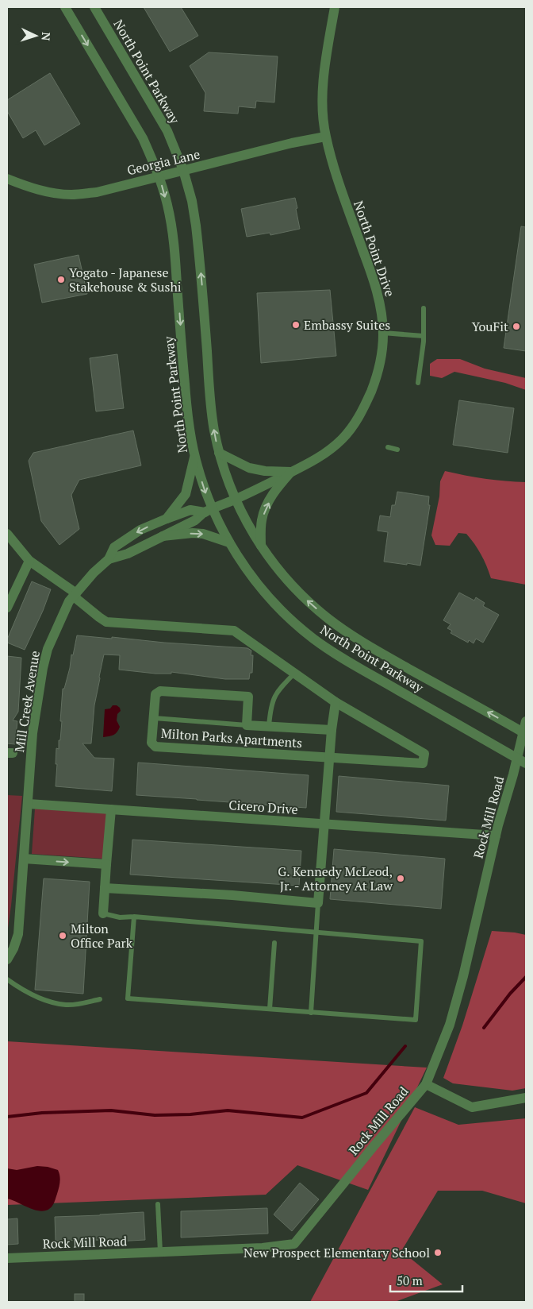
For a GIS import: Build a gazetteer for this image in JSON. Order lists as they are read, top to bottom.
{
  "streets": {
    "street": [
      "North Point Parkway",
      "Georgia Lane",
      "North Point Drive",
      "Mill Creek Avenue",
      "Milton Parks Apartments",
      "Cicero Drive",
      "Rock Mill Road"
    ]
  },
  "crossings": [
    ["North Point Parkway", "Georgia Lane"],
    ["North Point Parkway", "North Point Drive"],
    ["North Point Parkway", "Mill Creek Avenue"],
    ["North Point Parkway", "Rock Mill Road"],
    ["Georgia Lane", "North Point Drive"],
    ["North Point Drive", "Mill Creek Avenue"],
    ["Mill Creek Avenue", "Milton Parks Apartments"],
    ["Mill Creek Avenue", "Cicero Drive"],
    ["Cicero Drive", "Rock Mill Road"]
  ],
  "places": [
    "Yogato - Japanese Stakehouse & Sushi",
    "Embassy Suites",
    "YouFit",
    "G. Kennedy McLeod, Jr. - Attorney At Law",
    "Milton Office Park",
    "New Prospect Elementary School"
  ],
  "scale_bar": "50 m",
  "north": "right"
}
